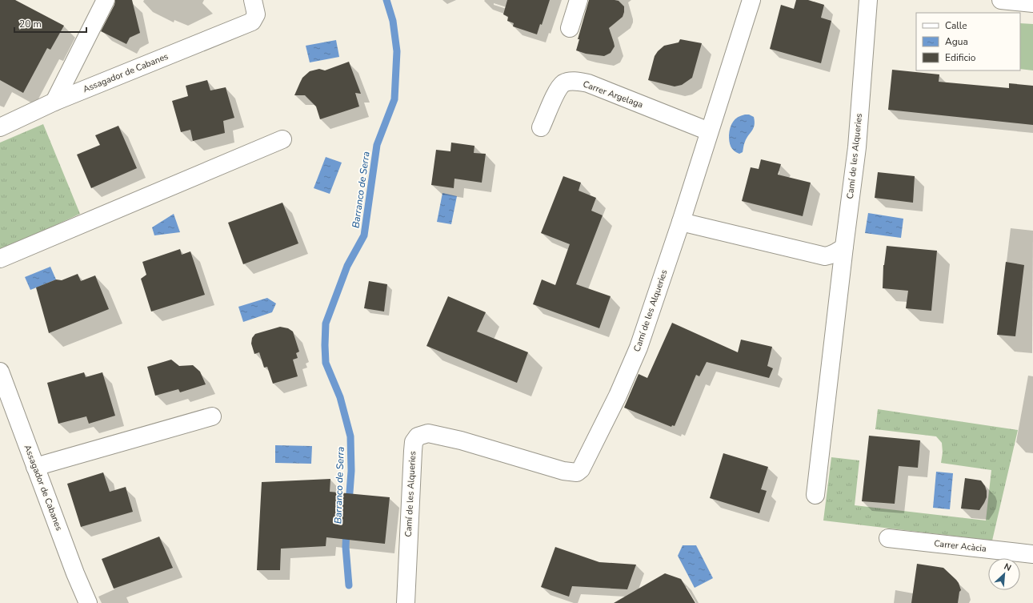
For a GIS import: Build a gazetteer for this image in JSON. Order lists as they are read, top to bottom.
{
  "streets": {
    "street": [
      "Assagador de Cabanes",
      "Carrer Argelaga",
      "Camí de les Alqueries",
      "Carrer Acàcia"
    ]
  },
  "water": ["Barranco de Serra"],
  "legend": ["Calle", "Agua", "Edificio"],
  "scale_bar": "20 m",
  "north": "top right"
}
